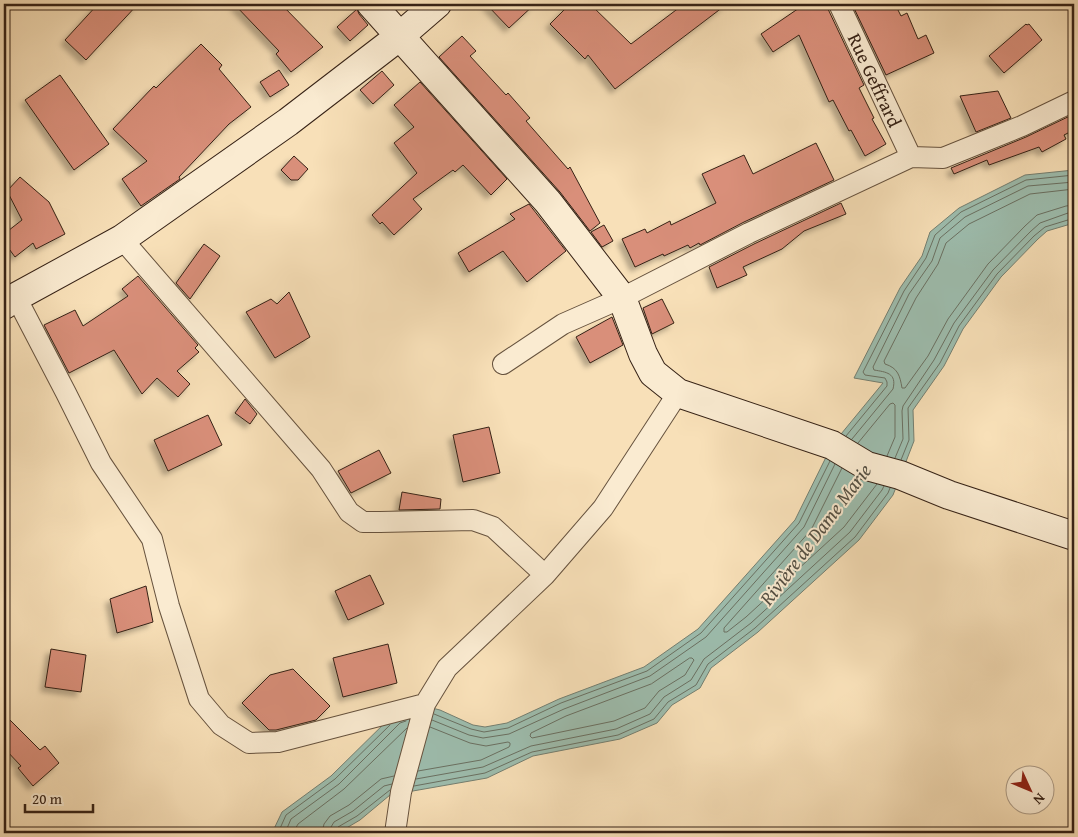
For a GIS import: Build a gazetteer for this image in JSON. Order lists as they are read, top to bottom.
{
  "streets": {
    "street": ["Rue Geffrard"]
  },
  "water": ["Rivière de Dame Marie"],
  "scale_bar": "20 m",
  "north": "bottom right"
}
